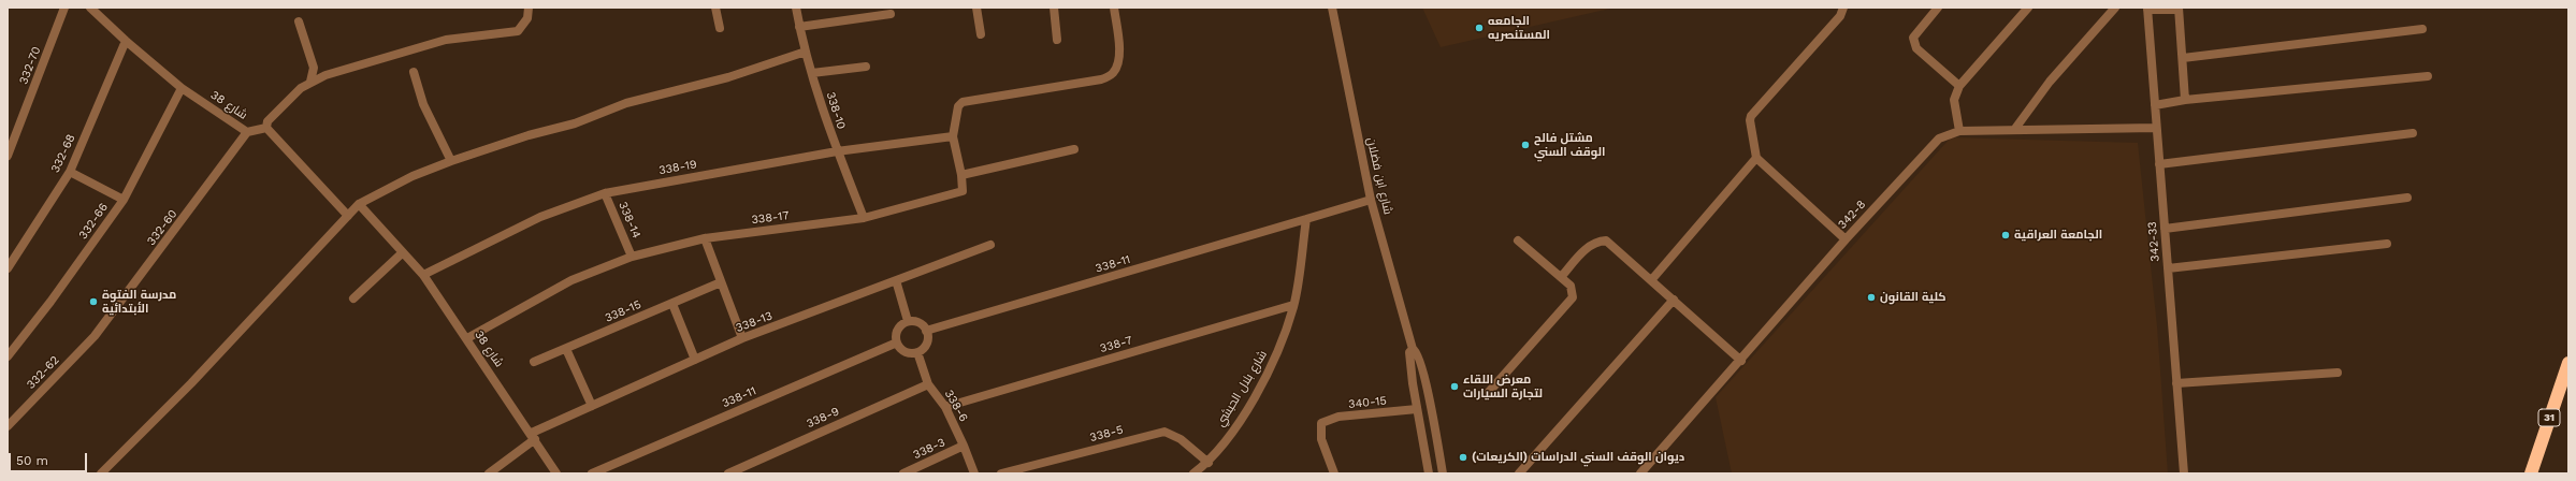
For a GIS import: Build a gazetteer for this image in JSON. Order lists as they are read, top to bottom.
{
  "streets": {
    "highway": ["31"],
    "street": [
      "332-70",
      "شارع 38",
      "338-10",
      "332-68",
      "338-19",
      "شارع ابن فضلان",
      "342-8",
      "338-17",
      "338-14",
      "332-66",
      "332-60",
      "342-33",
      "338-11",
      "338-15",
      "338-13",
      "338-7",
      "332-62",
      "شارع بلال الحبشي",
      "340-15",
      "338-6",
      "338-9",
      "338-5",
      "338-3"
    ]
  },
  "crossings": [
    ["شارع 38", "332-68"],
    ["شارع 38", "338-19"],
    ["شارع 38", "338-17"],
    ["شارع 38", "332-66"],
    ["شارع 38", "332-60"],
    ["شارع 38", "338-13"],
    ["338-10", "338-19"],
    ["338-10", "338-17"],
    ["338-19", "338-14"],
    ["شارع ابن فضلان", "340-15"],
    ["342-8", "342-33"],
    ["338-17", "338-14"],
    ["332-60", "332-62"],
    ["338-11", "شارع بلال الحبشي"],
    ["338-11", "338-6"],
    ["338-7", "شارع بلال الحبشي"],
    ["338-7", "338-6"],
    ["شارع بلال الحبشي", "338-5"],
    ["338-6", "338-9"],
    ["338-6", "338-3"]
  ],
  "places": [
    "الجامعه المستنصريه",
    "مشتل فالح الوقف السني",
    "الجامعة العراقية",
    "كلية القانون",
    "مدرسة الفتوة الأبتدائية",
    "معرض اللقاء لتجارة السيارات",
    "ديوان الوقف السني الدراسات (الكريعات)"
  ],
  "scale_bar": "50 m"
}
